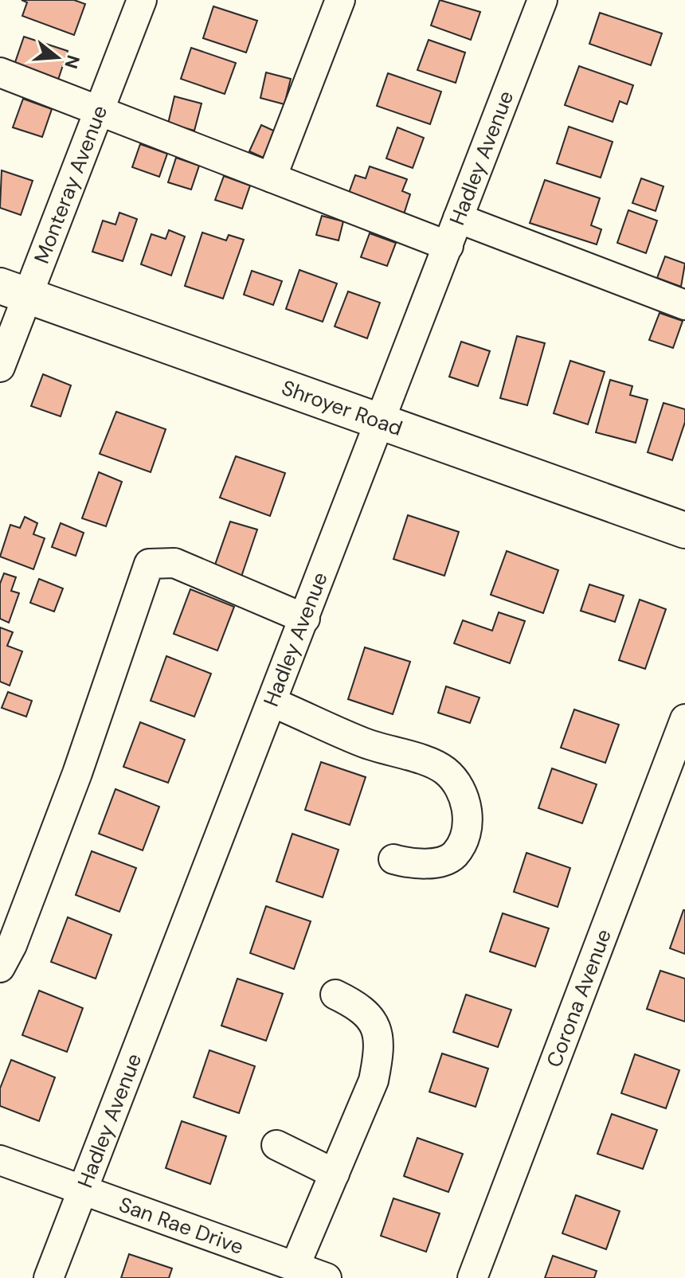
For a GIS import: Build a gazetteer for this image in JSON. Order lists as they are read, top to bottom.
{
  "streets": {
    "main road": ["Shroyer Road"],
    "street": [
      "Hadley Avenue",
      "Monteray Avenue",
      "Corona Avenue",
      "San Rae Drive"
    ]
  },
  "crossings": [
    ["Hadley Avenue", "Shroyer Road"],
    ["Hadley Avenue", "San Rae Drive"],
    ["Monteray Avenue", "Shroyer Road"]
  ],
  "north": "right"
}
